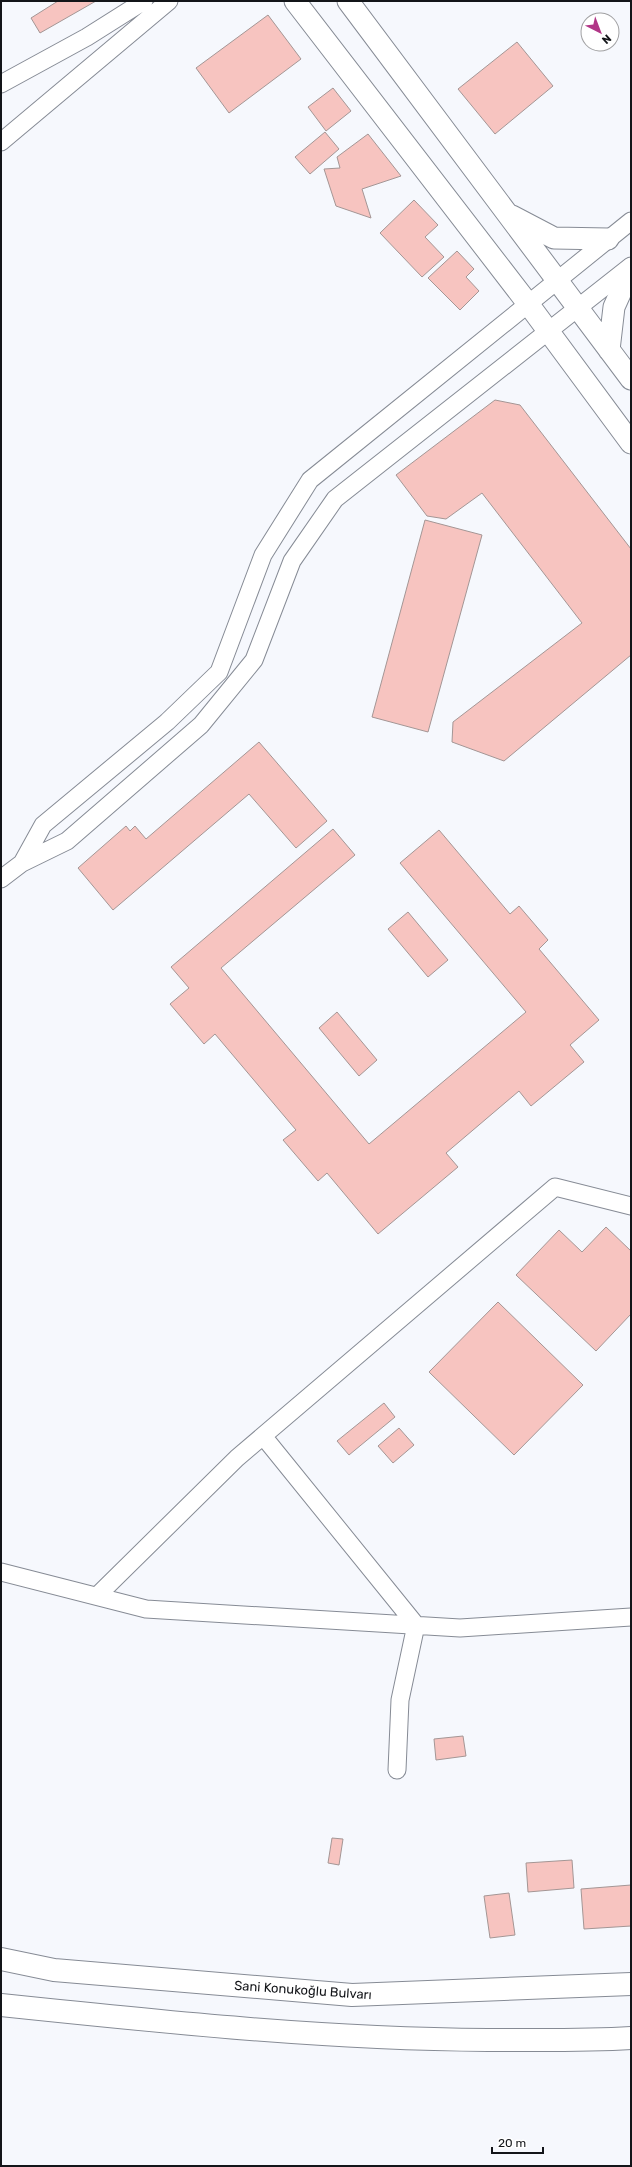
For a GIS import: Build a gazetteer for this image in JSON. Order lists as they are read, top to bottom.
{
  "streets": {
    "highway": ["Sani Konukoğlu Bulvarı"]
  },
  "scale_bar": "20 m",
  "north": "bottom right"
}
